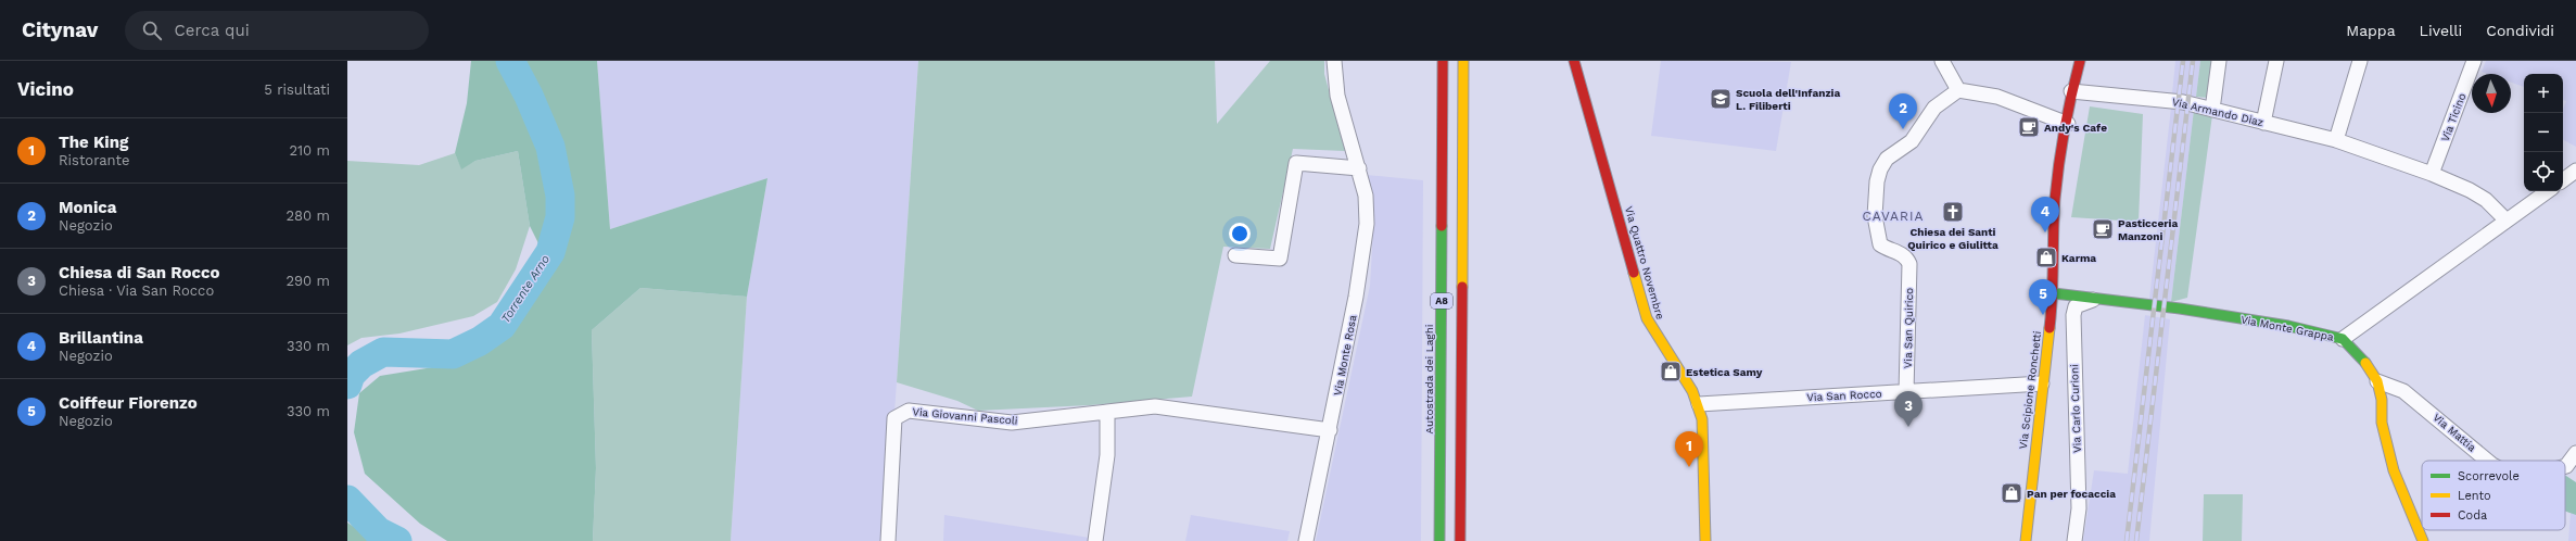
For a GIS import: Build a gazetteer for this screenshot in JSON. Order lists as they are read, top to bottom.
{
  "streets": {
    "main road": [
      "Via Quattro Novembre",
      "A8",
      "Via Monte Grappa",
      "Autostrada dei Laghi",
      "Via Scipione Ronchetti"
    ],
    "street": [
      "Via Armando Diaz",
      "Via Ticino",
      "Via San Quirico",
      "Via Monte Rosa",
      "Via San Rocco",
      "Via Carlo Curioni",
      "Via Giovanni Pascoli",
      "Via Mattia"
    ]
  },
  "crossings": [
    ["Via Armando Diaz", "Via Ticino"],
    ["Via Armando Diaz", "Via Monte Grappa"],
    ["Via Armando Diaz", "Via Scipione Ronchetti"],
    ["Via Quattro Novembre", "Via San Rocco"],
    ["Via San Quirico", "Via San Rocco"],
    ["Via Monte Grappa", "Via Scipione Ronchetti"],
    ["Via Monte Grappa", "Via Carlo Curioni"],
    ["Via Monte Rosa", "Via Giovanni Pascoli"],
    ["Via Scipione Ronchetti", "Via San Rocco"]
  ],
  "districts": ["CAVARIA"],
  "water": ["Torrente Arno"],
  "places": {
    "school or university": ["Scuola dell'Infanzia L. Filiberti"],
    "cafe": ["Andy's Cafe", "Pasticceria Manzoni"],
    "church": ["Chiesa dei Santi Quirico e Giulitta"],
    "shop": ["Karma", "Estetica Samy", "Pan per focaccia"]
  },
  "legend": ["Scorrevole", "Lento", "Coda"],
  "north": "bottom",
  "page": {
    "header": "Citynav",
    "search": "Cerca qui",
    "nav": ["Mappa", "Livelli", "Condividi"],
    "heading": ["Vicino", "5 risultati"],
    "map_buttons": ["+", "−"],
    "pins": [
      "2",
      "4",
      "5",
      "3",
      "1"
    ],
    "list": [
      {
        "mark": "1",
        "name": "The King",
        "note": "Ristorante",
        "value": "210 m"
      },
      {
        "mark": "2",
        "name": "Monica",
        "note": "Negozio",
        "value": "280 m"
      },
      {
        "mark": "3",
        "name": "Chiesa di San Rocco",
        "note": "Chiesa · Via San Rocco",
        "value": "290 m"
      },
      {
        "mark": "4",
        "name": "Brillantina",
        "note": "Negozio",
        "value": "330 m"
      },
      {
        "mark": "5",
        "name": "Coiffeur Fiorenzo",
        "note": "Negozio",
        "value": "330 m"
      }
    ]
  }
}
